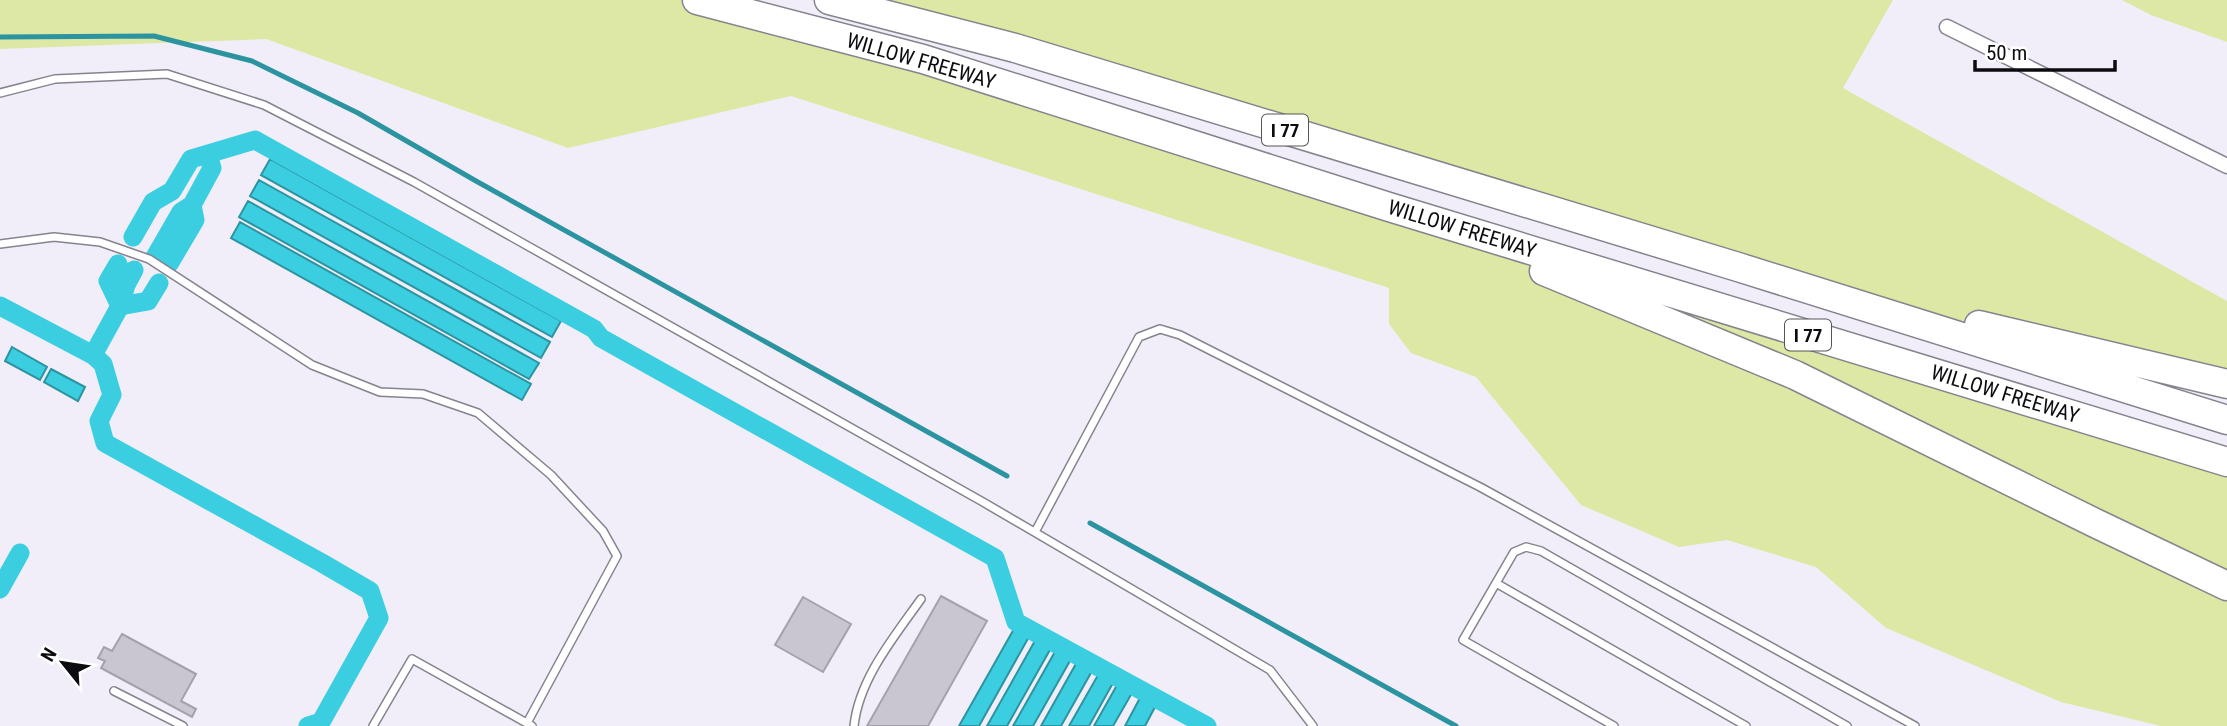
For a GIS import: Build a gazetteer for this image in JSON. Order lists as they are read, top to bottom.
{
  "streets": {
    "highway": ["WILLOW FREEWAY", "I 77"]
  },
  "scale_bar": "50 m",
  "north": "top left"
}
